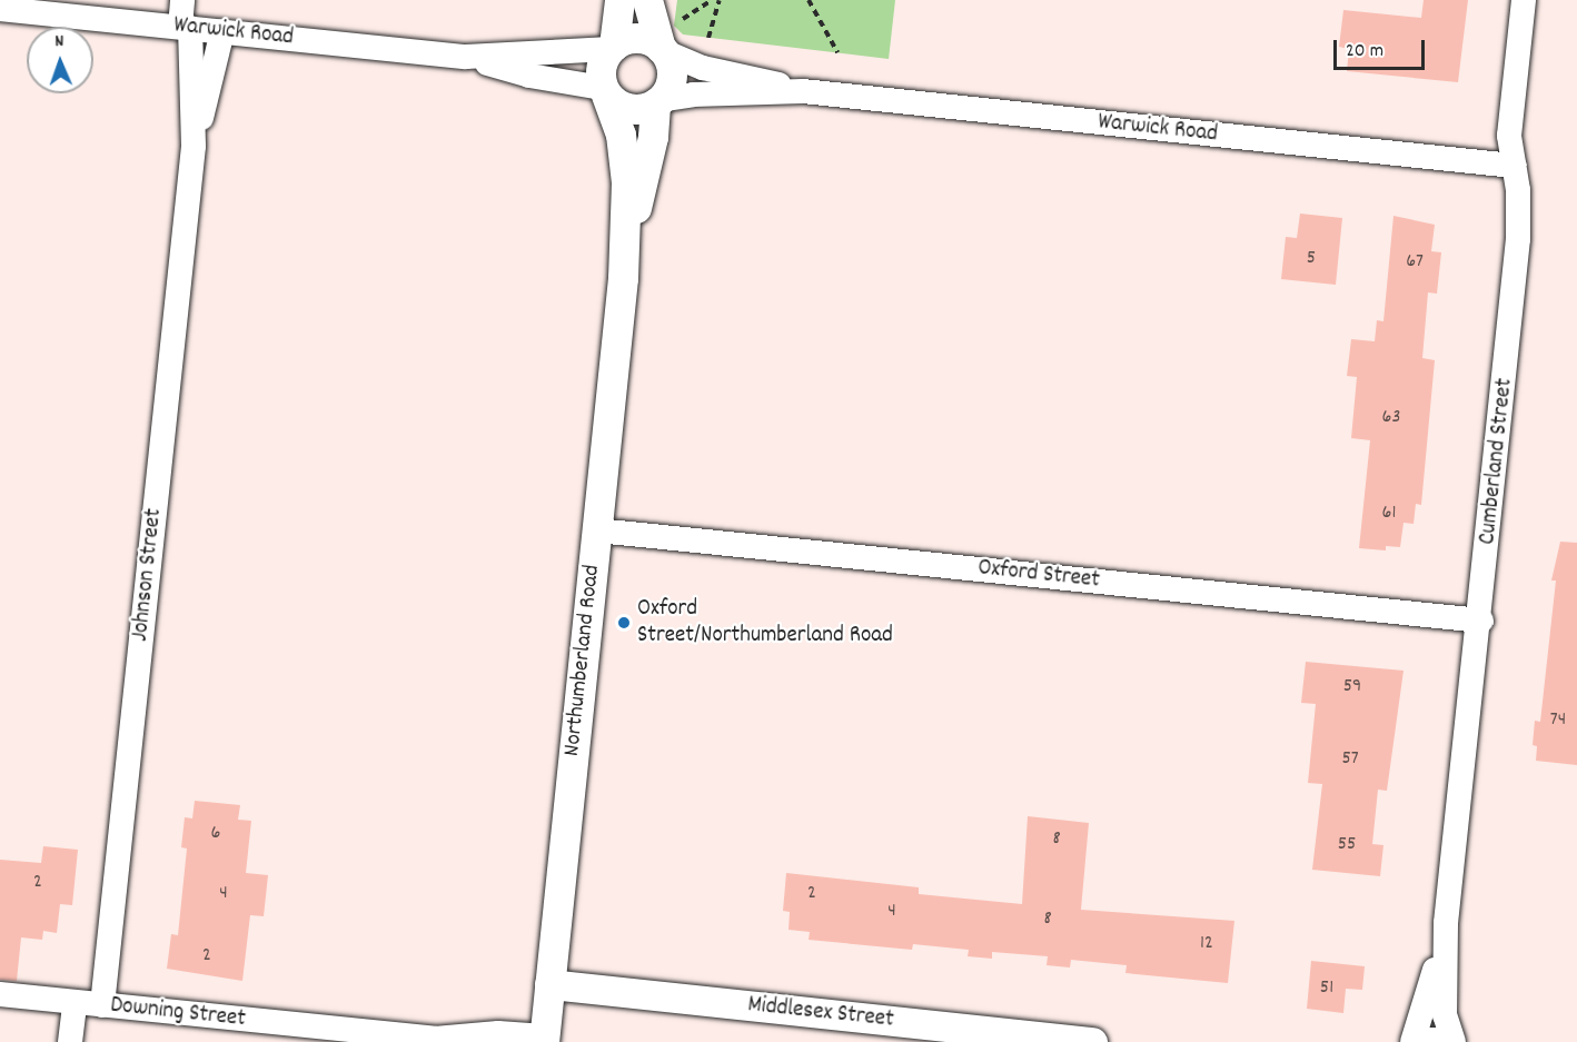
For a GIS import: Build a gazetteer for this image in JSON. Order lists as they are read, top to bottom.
{
  "streets": {
    "street": [
      "Warwick Road",
      "Cumberland Street",
      "Johnson Street",
      "Oxford Street",
      "Northumberland Road",
      "Downing Street",
      "Middlesex Street"
    ]
  },
  "crossings": [
    ["Warwick Road", "Cumberland Street"],
    ["Warwick Road", "Johnson Street"],
    ["Warwick Road", "Northumberland Road"],
    ["Cumberland Street", "Oxford Street"],
    ["Johnson Street", "Downing Street"],
    ["Oxford Street", "Northumberland Road"],
    ["Northumberland Road", "Downing Street"],
    ["Northumberland Road", "Middlesex Street"]
  ],
  "places": ["Oxford Street/Northumberland Road"],
  "house_numbers": [
    "5",
    "67",
    "63",
    "61",
    "59",
    "74",
    "57",
    "6",
    "8",
    "55",
    "2",
    "4",
    "2",
    "4",
    "8",
    "12",
    "2",
    "51"
  ],
  "scale_bar": "20 m",
  "north": "top"
}
